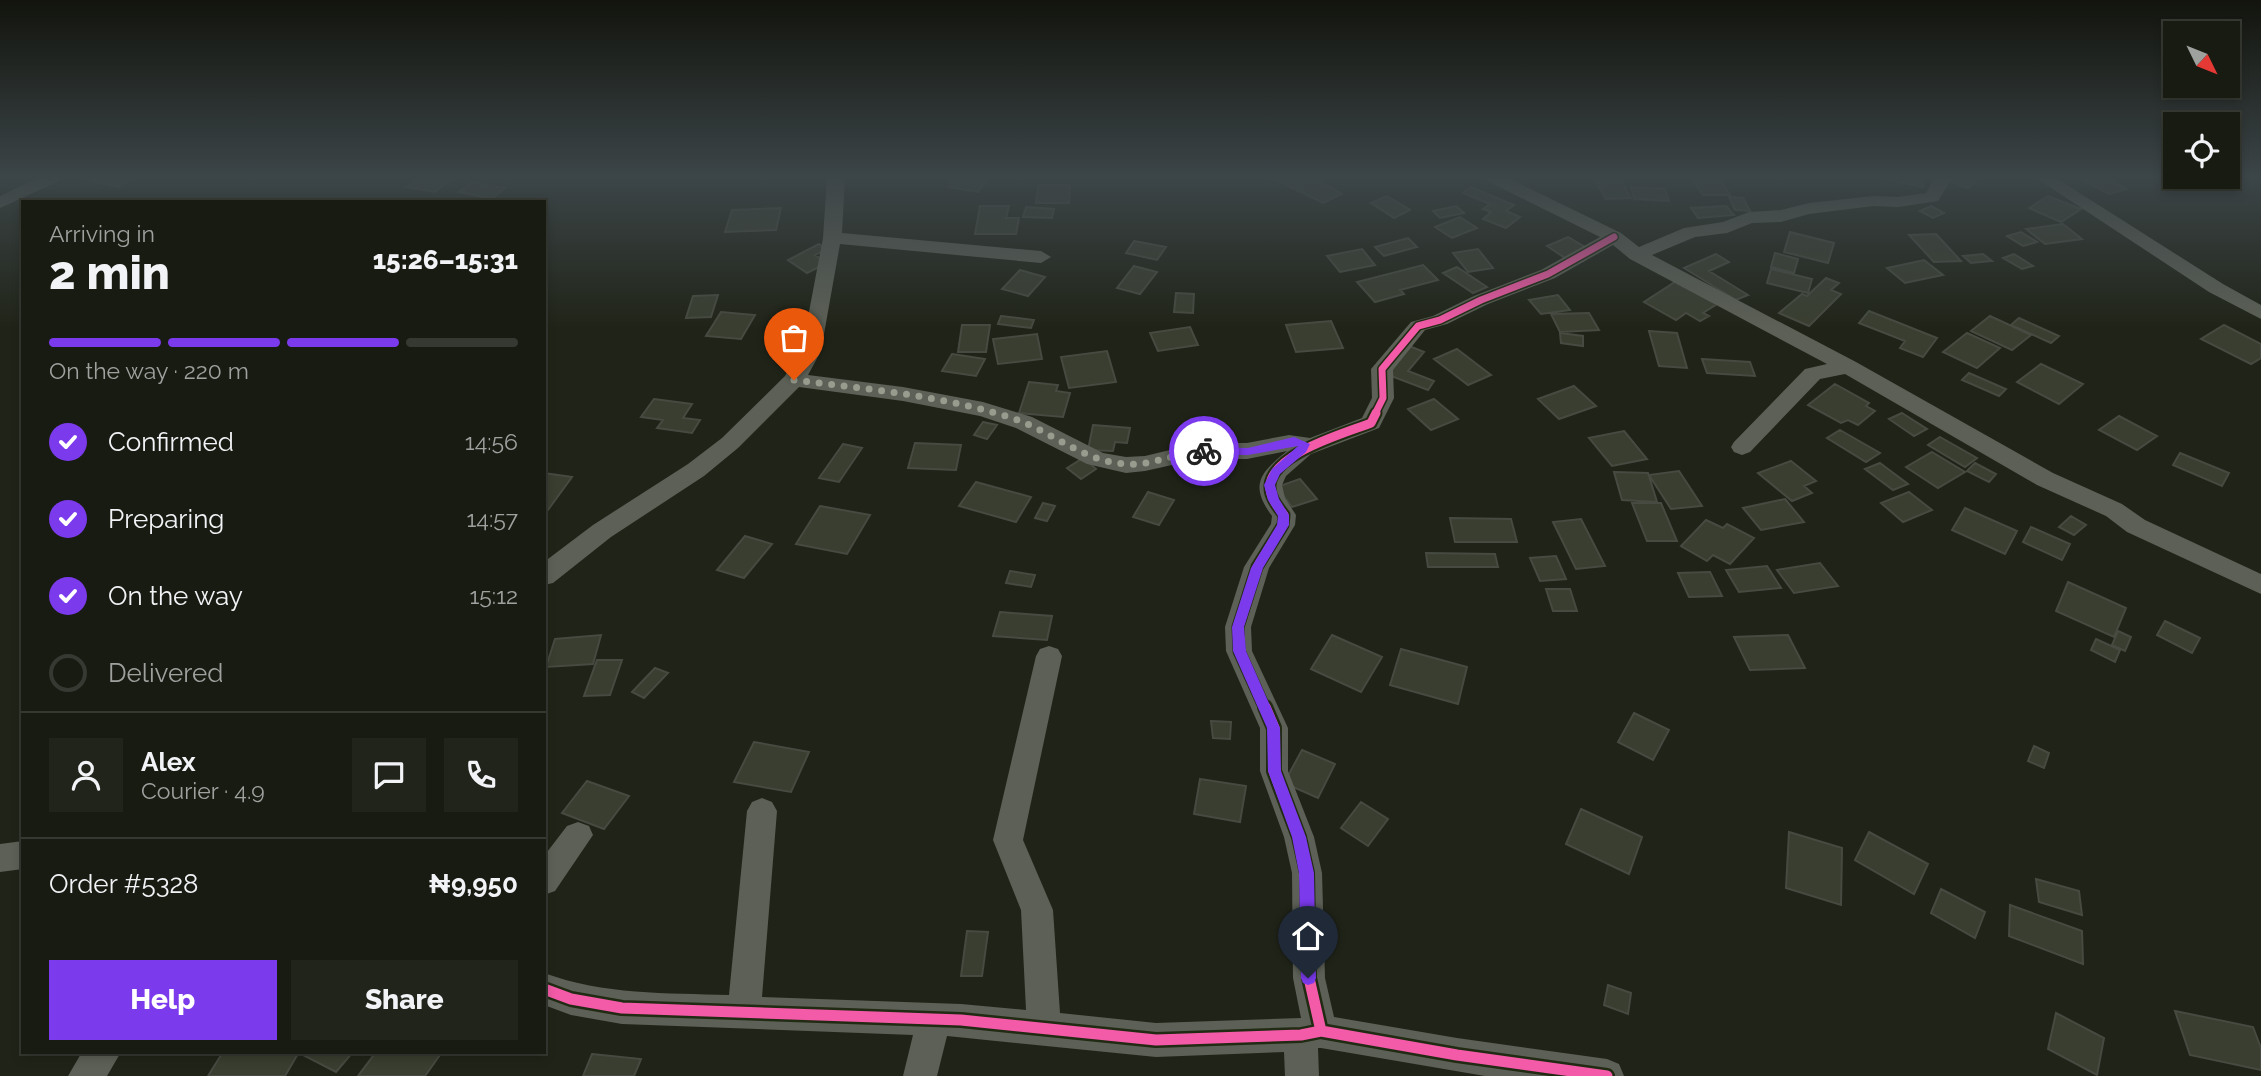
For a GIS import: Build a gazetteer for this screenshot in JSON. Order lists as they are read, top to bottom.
{
  "north": "bottom right",
  "page": {
    "heading": ["2 min", "Arriving in", "15:26–15:31"],
    "panel": [
      "Alex",
      "Courier · 4.9",
      "Order #5328",
      "₦9,950"
    ],
    "bar": "On the way · 220 m",
    "list": [
      ["Confirmed", "14:56"],
      ["Preparing", "14:57"],
      ["On the way", "15:12"],
      "Delivered"
    ],
    "buttons": ["Help", "Share"]
  }
}
